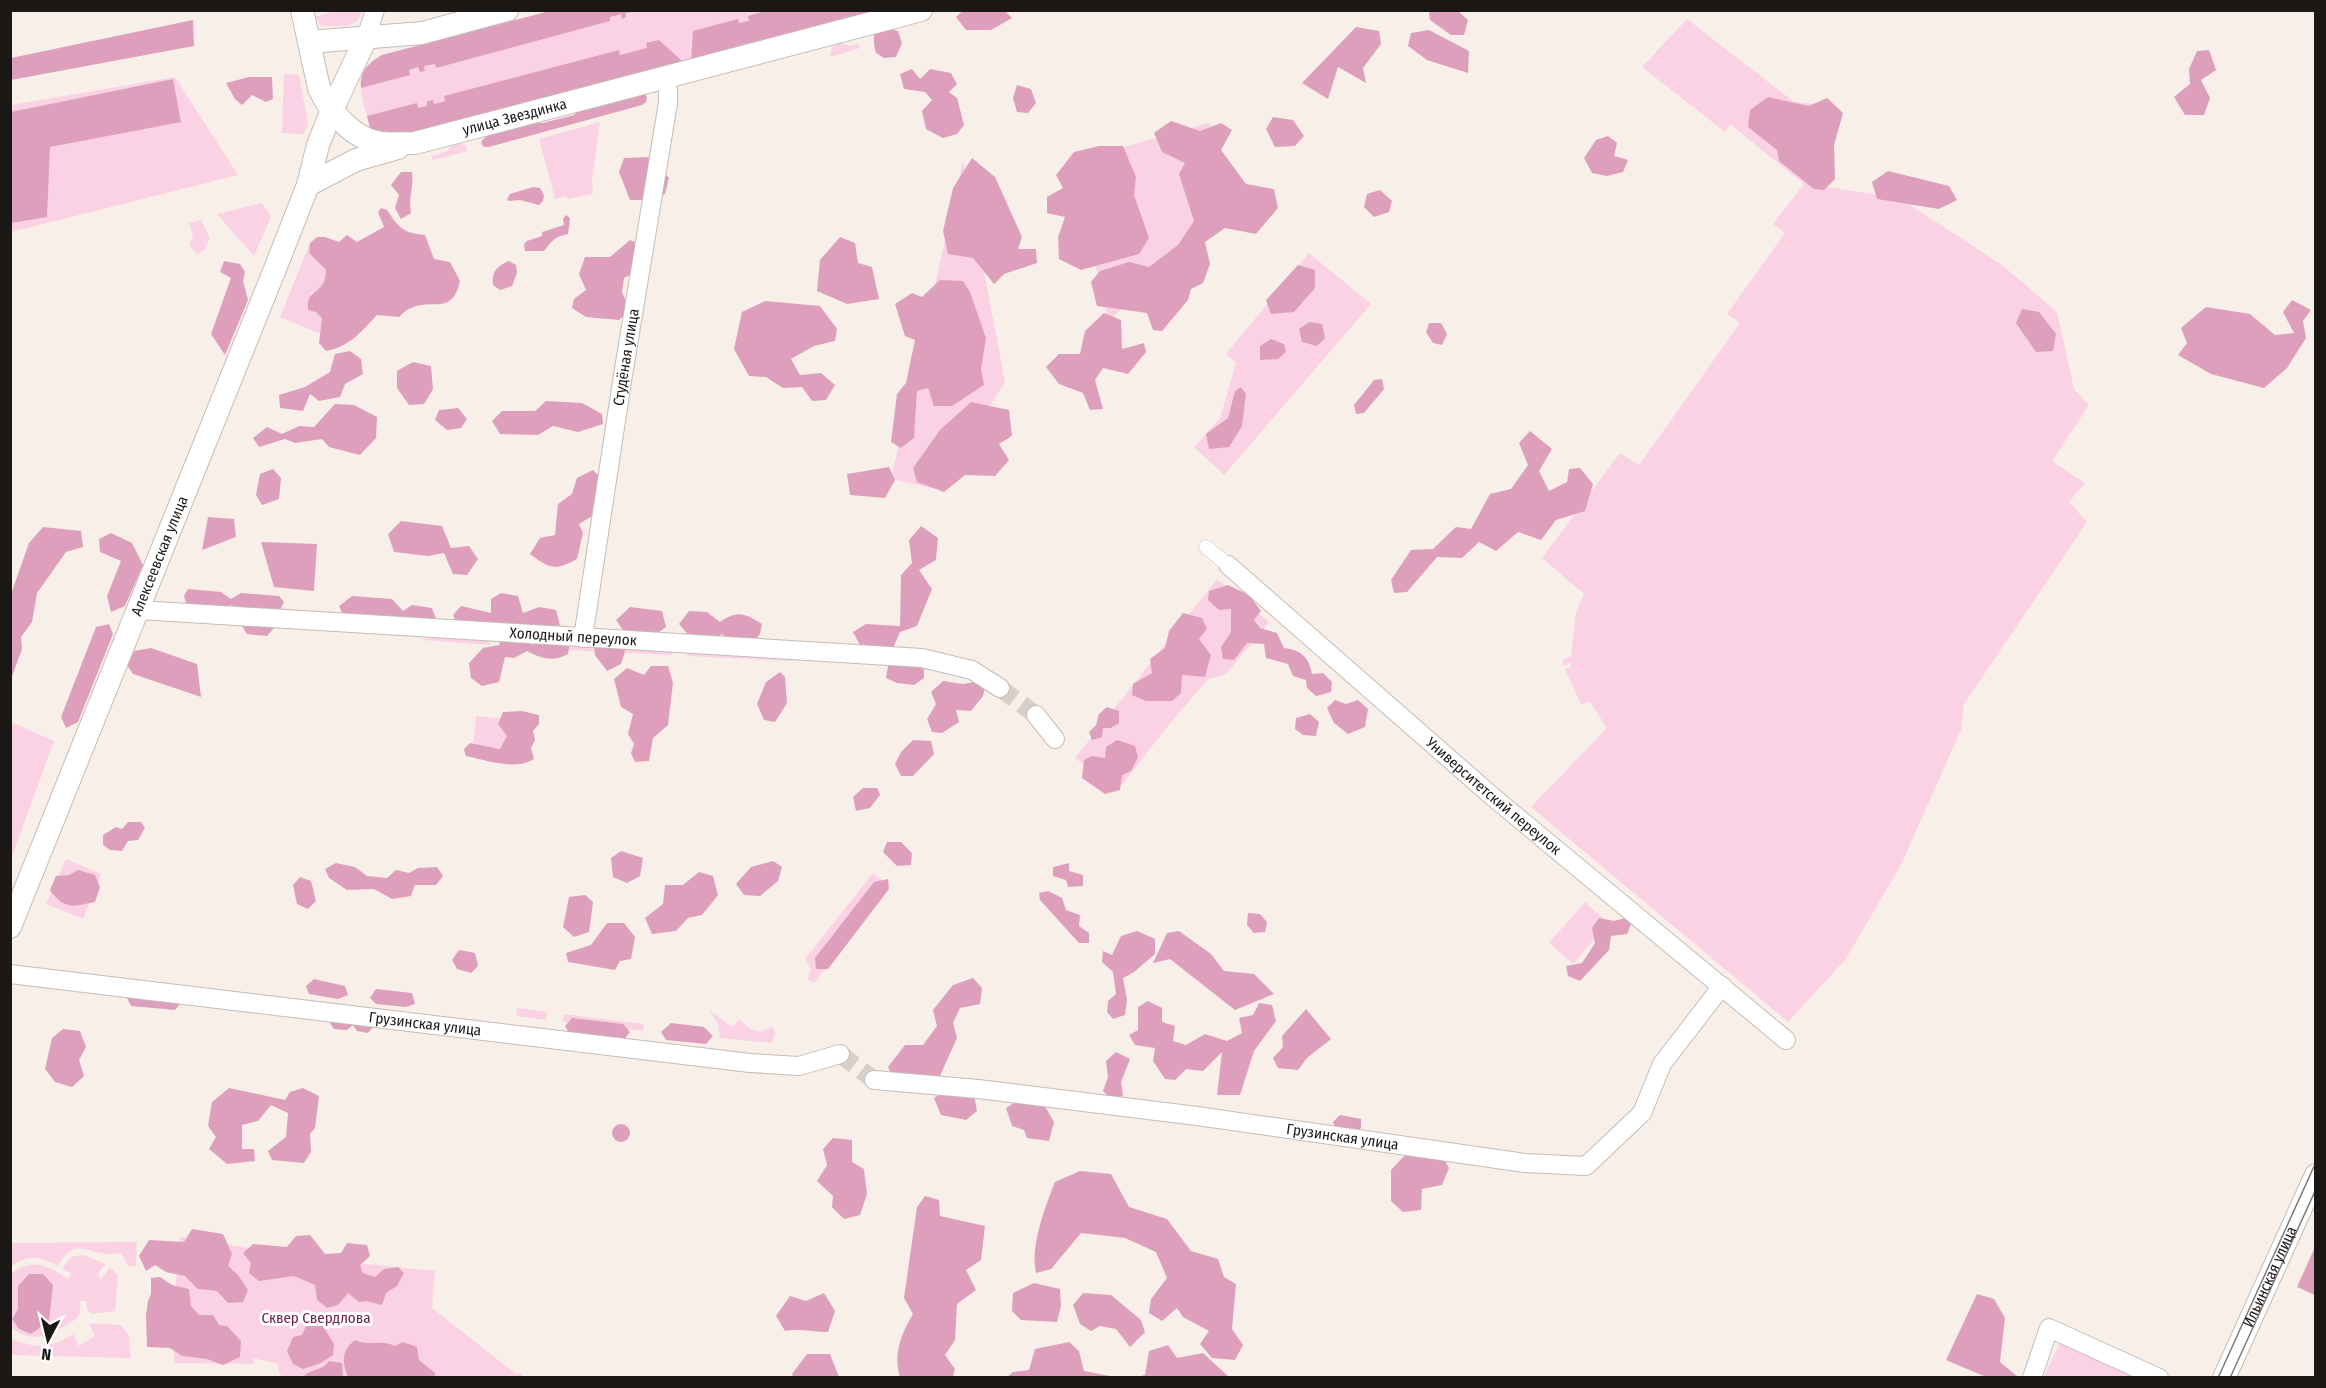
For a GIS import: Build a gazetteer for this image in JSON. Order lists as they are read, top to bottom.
{
  "streets": {
    "street": [
      "улица Звездинка",
      "Студёная улица",
      "Алексеевская улица",
      "Холодный переулок",
      "Университетский переулок",
      "Грузинская улица",
      "Ильинская улица"
    ]
  },
  "crossings": [
    ["улица Звездинка", "Студёная улица"],
    ["улица Звездинка", "Алексеевская улица"],
    ["Студёная улица", "Холодный переулок"],
    ["Алексеевская улица", "Холодный переулок"],
    ["Университетский переулок", "Грузинская улица"]
  ],
  "parks": ["Сквер Свердлова"],
  "north": "bottom"
}
